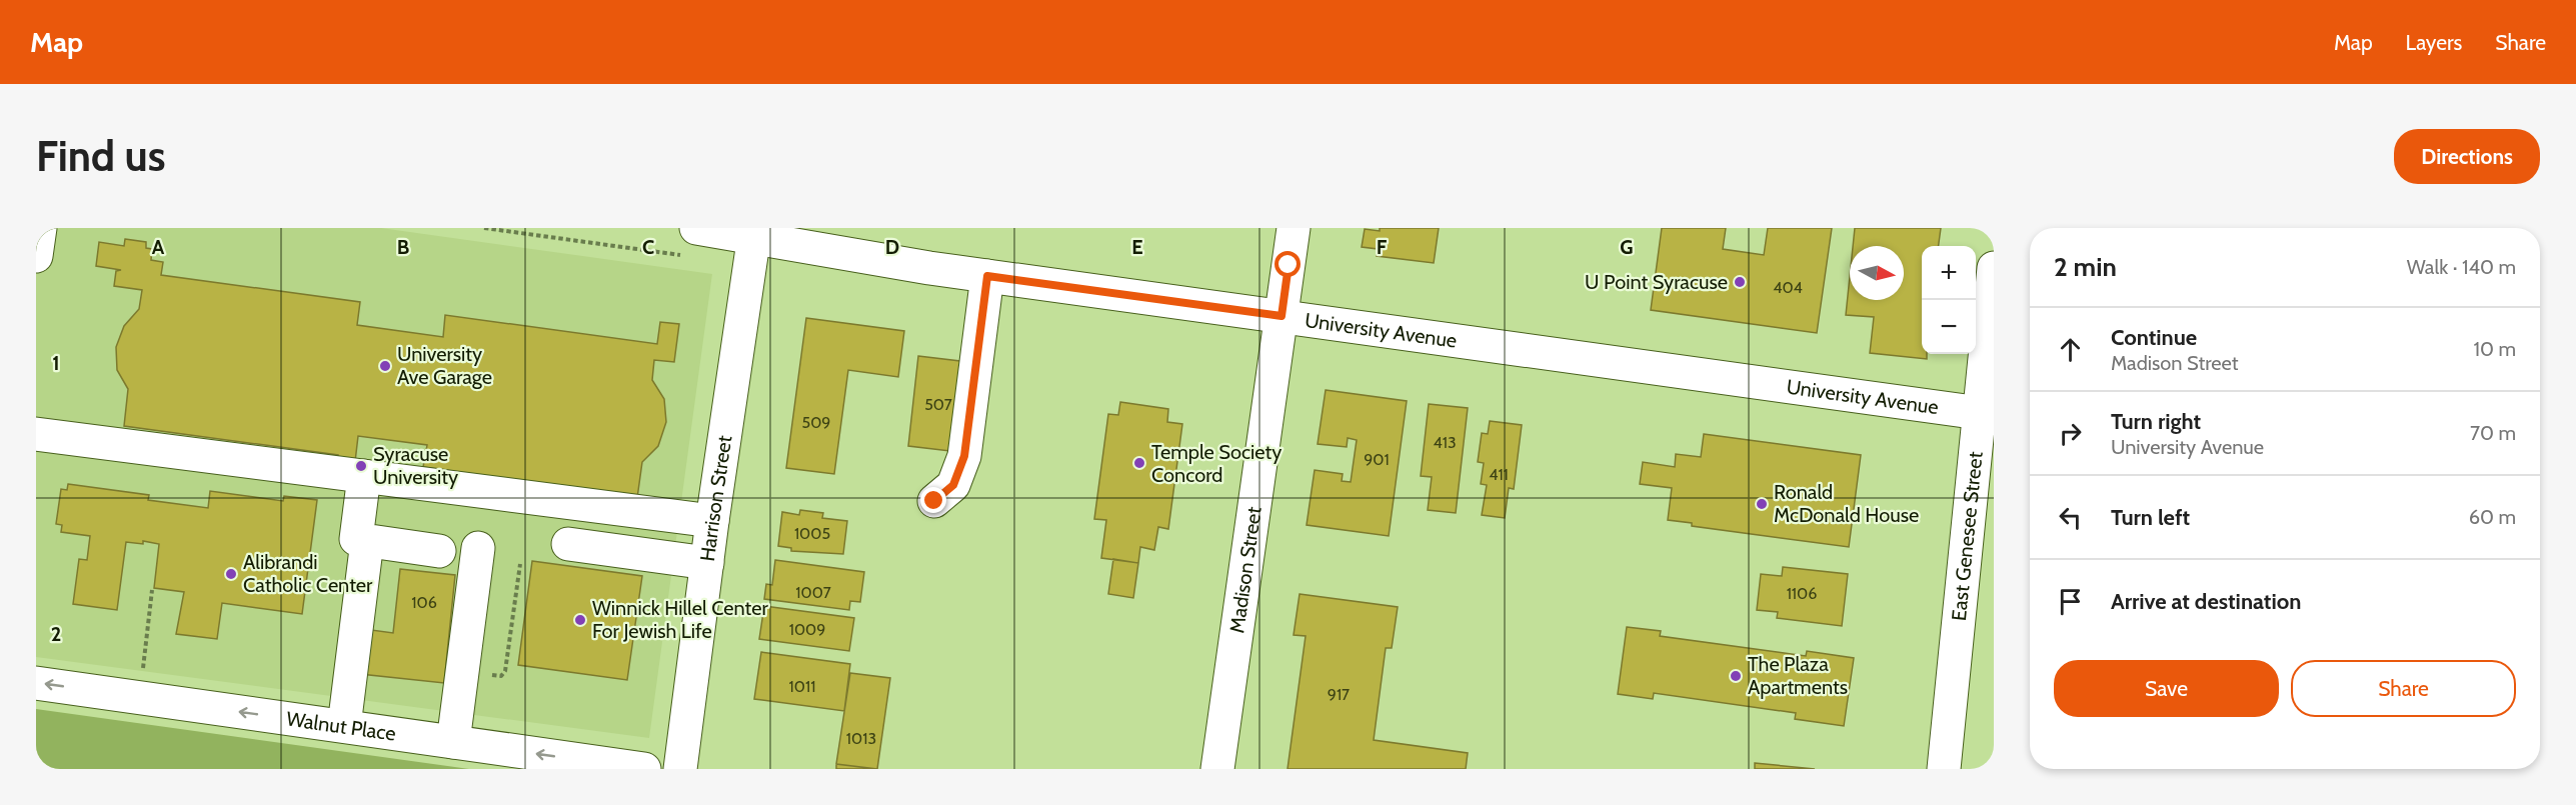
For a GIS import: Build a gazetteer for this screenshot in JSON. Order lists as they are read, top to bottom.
{
  "streets": {
    "street": [
      "University Avenue",
      "Harrison Street",
      "East Genesee Street",
      "Madison Street",
      "Walnut Place"
    ]
  },
  "crossings": [
    ["University Avenue", "Harrison Street"],
    ["University Avenue", "East Genesee Street"],
    ["University Avenue", "Madison Street"]
  ],
  "places": [
    "U Point Syracuse",
    "University Ave Garage",
    "Temple Society Concord",
    "Syracuse University",
    "Ronald McDonald House",
    "Alibrandi Catholic Center",
    "Winnick Hillel Center For Jewish Life",
    "The Plaza Apartments"
  ],
  "house_numbers": [
    "404",
    "507",
    "509",
    "413",
    "901",
    "411",
    "1005",
    "1007",
    "1106",
    "106",
    "1009",
    "1011",
    "917",
    "1013"
  ],
  "north": "right",
  "page": {
    "header": "Map",
    "nav": ["Map", "Layers", "Share"],
    "buttons": [
      "Directions",
      ["Save", "Share"]
    ],
    "title": "Find us",
    "heading": ["2 min", "Walk · 140 m"],
    "map_buttons": ["+", "−"],
    "list": [
      ["Continue", "Madison Street", "10 m"],
      ["Turn right", "University Avenue", "70 m"],
      ["Turn left", "60 m"],
      "Arrive at destination"
    ]
  },
  "grid": {
    "columns": [
      "A",
      "B",
      "C",
      "D",
      "E",
      "F",
      "G"
    ],
    "rows": ["1", "2"]
  }
}
